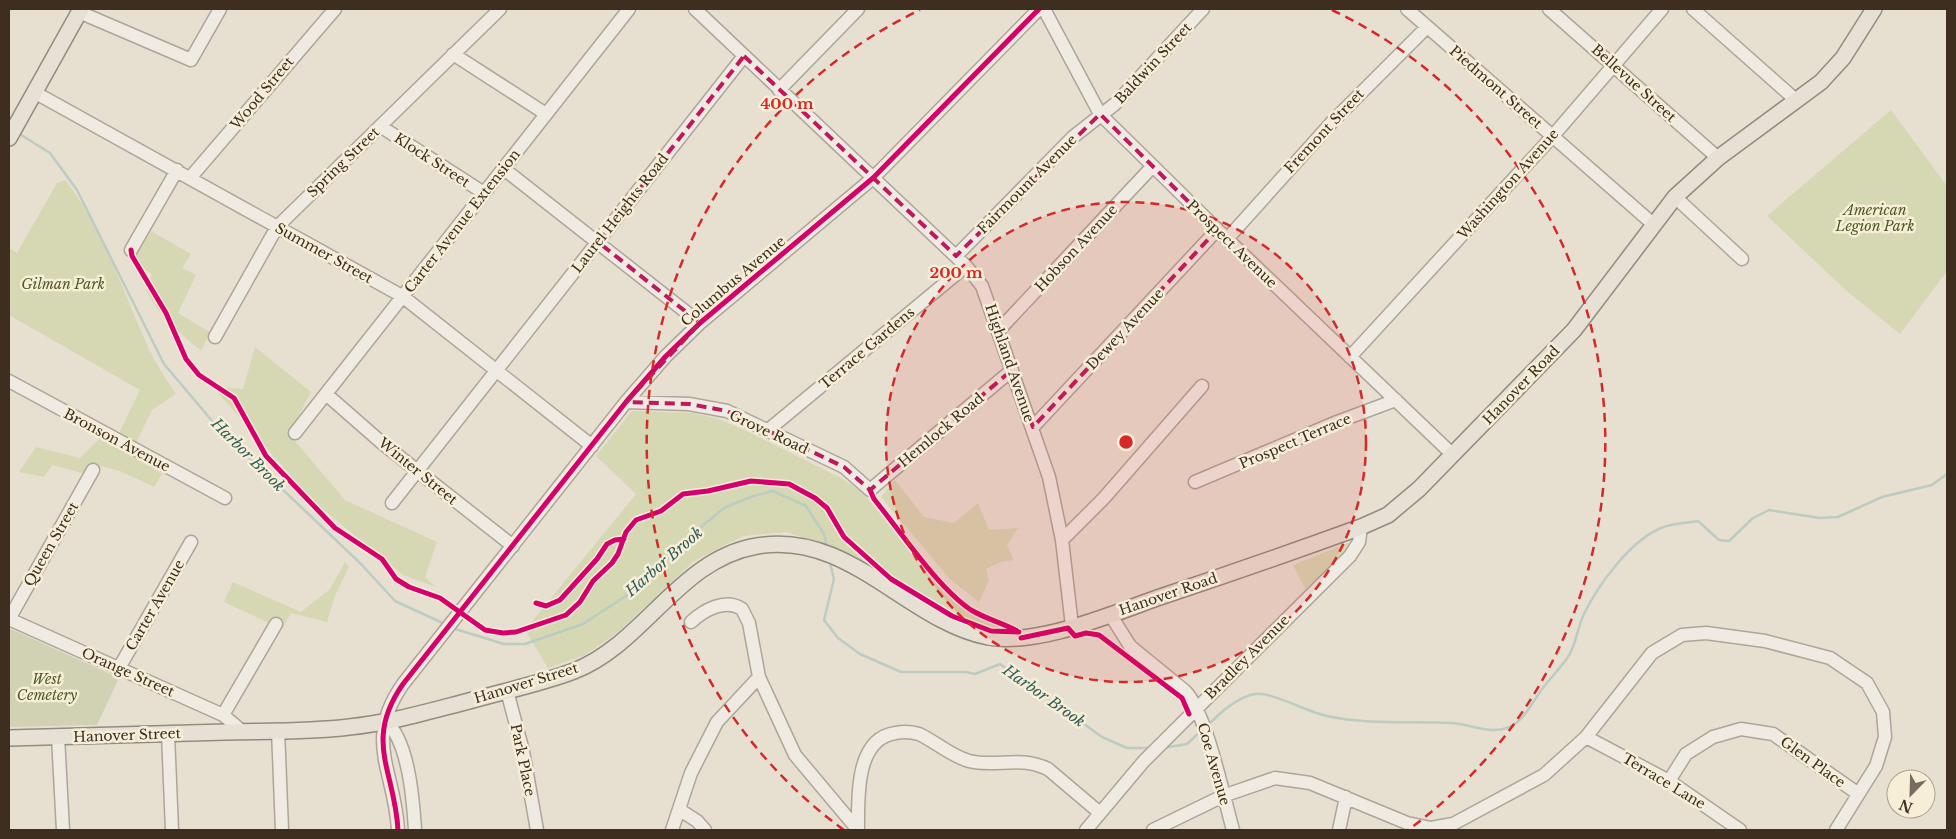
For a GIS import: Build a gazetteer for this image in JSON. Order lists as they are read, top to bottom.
{
  "streets": {
    "main road": ["Hanover Road", "Hanover Street"],
    "street": [
      "Baldwin Street",
      "Bellevue Street",
      "Piedmont Street",
      "Wood Street",
      "Fremont Street",
      "Klock Street",
      "Spring Street",
      "Fairmount Avenue",
      "Washington Avenue",
      "Laurel Heights Road",
      "Carter Avenue Extension",
      "Prospect Avenue",
      "Hobson Avenue",
      "Summer Street",
      "Columbus Avenue",
      "Dewey Avenue",
      "Terrace Gardens",
      "Highland Avenue",
      "Hemlock Road",
      "Grove Road",
      "Bronson Avenue",
      "Prospect Terrace",
      "Winter Street",
      "Queen Street",
      "Carter Avenue",
      "Bradley Avenue",
      "Orange Street",
      "Park Place",
      "Glen Place",
      "Coe Avenue",
      "Terrace Lane"
    ]
  },
  "crossings": [
    ["Baldwin Street", "Fairmount Avenue"],
    ["Baldwin Street", "Prospect Avenue"],
    ["Bellevue Street", "Washington Avenue"],
    ["Bellevue Street", "Hanover Road"],
    ["Piedmont Street", "Fremont Street"],
    ["Piedmont Street", "Washington Avenue"],
    ["Piedmont Street", "Hanover Road"],
    ["Wood Street", "Summer Street"],
    ["Fremont Street", "Prospect Avenue"],
    ["Klock Street", "Spring Street"],
    ["Klock Street", "Carter Avenue Extension"],
    ["Spring Street", "Summer Street"],
    ["Fairmount Avenue", "Prospect Avenue"],
    ["Fairmount Avenue", "Highland Avenue"],
    ["Washington Avenue", "Prospect Avenue"],
    ["Laurel Heights Road", "Summer Street"],
    ["Laurel Heights Road", "Highland Avenue"],
    ["Laurel Heights Road", "Winter Street"],
    ["Carter Avenue Extension", "Summer Street"],
    ["Carter Avenue Extension", "Winter Street"],
    ["Prospect Avenue", "Hobson Avenue"],
    ["Prospect Avenue", "Dewey Avenue"],
    ["Prospect Avenue", "Hanover Road"],
    ["Prospect Avenue", "Prospect Terrace"],
    ["Hobson Avenue", "Highland Avenue"],
    ["Summer Street", "Columbus Avenue"],
    ["Columbus Avenue", "Highland Avenue"],
    ["Columbus Avenue", "Grove Road"],
    ["Columbus Avenue", "Winter Street"],
    ["Columbus Avenue", "Hanover Street"],
    ["Dewey Avenue", "Highland Avenue"],
    ["Terrace Gardens", "Highland Avenue"],
    ["Terrace Gardens", "Grove Road"],
    ["Highland Avenue", "Hanover Road"],
    ["Highland Avenue", "Hemlock Road"],
    ["Highland Avenue", "Hanover Street"],
    ["Hanover Road", "Bradley Avenue"],
    ["Hanover Road", "Hanover Street"],
    ["Hanover Road", "Coe Avenue"],
    ["Hemlock Road", "Grove Road"],
    ["Queen Street", "Orange Street"],
    ["Carter Avenue", "Orange Street"],
    ["Bradley Avenue", "Coe Avenue"],
    ["Orange Street", "Hanover Street"],
    ["Hanover Street", "Park Place"],
    ["Glen Place", "Terrace Lane"]
  ],
  "water": ["Harbor Brook"],
  "parks": ["American Legion Park", "Gilman Park", "West Cemetery"],
  "north": "bottom left",
  "rings": ["400 m", "200 m"]
}
